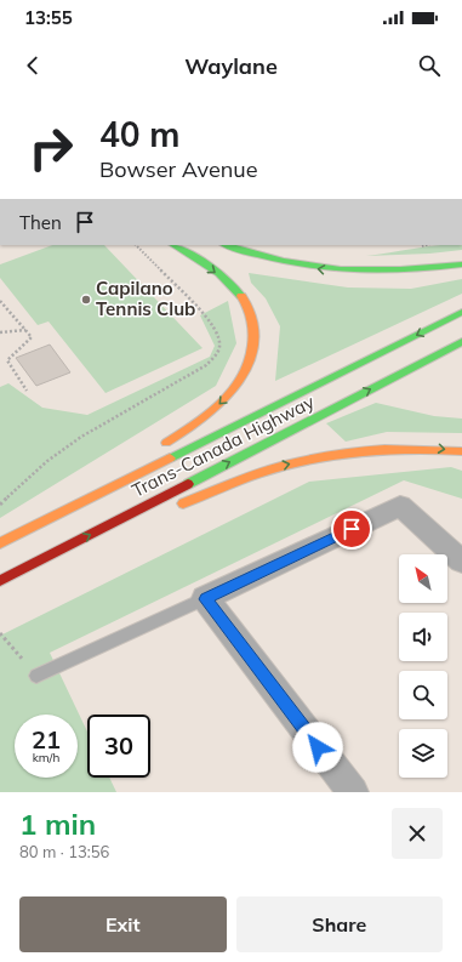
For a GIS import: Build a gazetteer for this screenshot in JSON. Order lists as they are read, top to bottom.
{
  "streets": {
    "highway": ["Trans-Canada Highway"]
  },
  "places": ["Capilano Tennis Club"],
  "north": "top left",
  "page": {
    "status": "13:55",
    "header": "Waylane",
    "turn": ["40 m", "Bowser Avenue"],
    "then": "Then",
    "speed": "21 km/h",
    "limit": "30",
    "heading": ["1 min", "80 m · 13:56"],
    "buttons": ["Exit", "Share"]
  }
}
